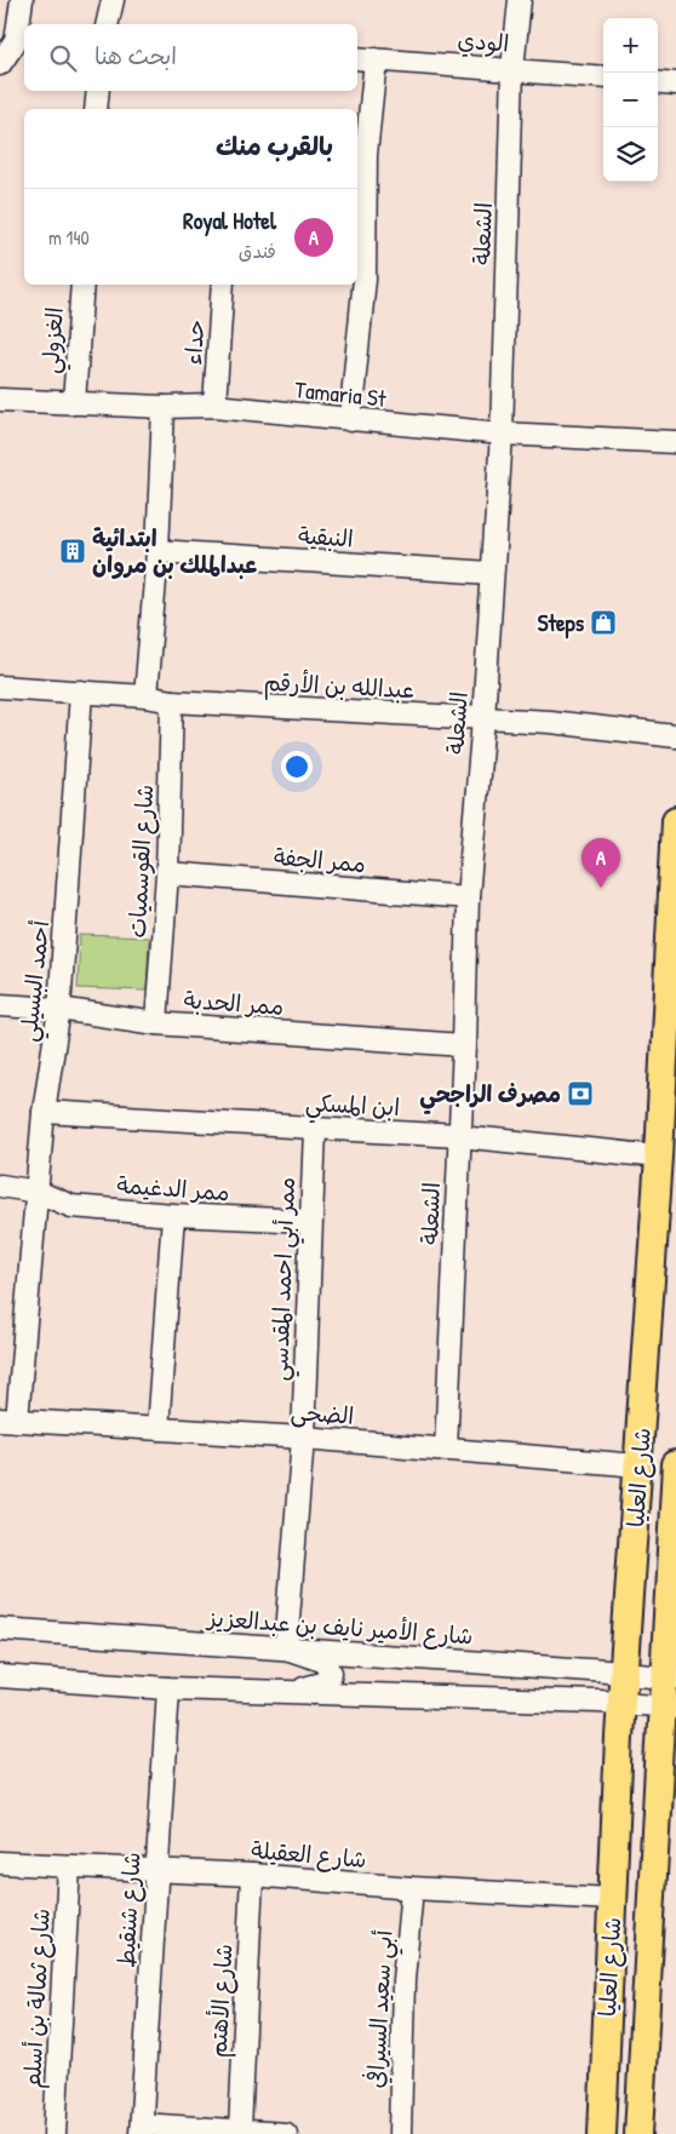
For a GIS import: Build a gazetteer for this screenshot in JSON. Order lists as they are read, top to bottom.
{
  "streets": {
    "main road": ["شارع العليا"],
    "street": [
      "الودي",
      "الشعلة",
      "الغزولي",
      "حداء",
      "Tamaria St",
      "النبقية",
      "عبدالله بن الأرقم",
      "ممر الجفة",
      "شارع القوسميات",
      "أحمد البسيلي",
      "ممر الحدبة",
      "ابن المسكي",
      "ممر الدغيمة",
      "ممر أبي احمد المقدسي",
      "الضحى",
      "شارع الأمير نايف بن عبدالعزيز",
      "شارع العقيلة",
      "شارع شنقيط",
      "شارع ثمالة بن أسلم",
      "شارع الأهتم",
      "أبي سعيد السيرافي"
    ]
  },
  "crossings": [
    ["الودي", "الشعلة"],
    ["الشعلة", "Tamaria St"],
    ["الشعلة", "النبقية"],
    ["الشعلة", "عبدالله بن الأرقم"],
    ["الشعلة", "ممر الجفة"],
    ["الشعلة", "ممر الحدبة"],
    ["الشعلة", "ابن المسكي"],
    ["الشعلة", "الضحى"],
    ["الغزولي", "Tamaria St"],
    ["حداء", "Tamaria St"],
    ["عبدالله بن الأرقم", "شارع القوسميات"],
    ["عبدالله بن الأرقم", "أحمد البسيلي"],
    ["ممر الجفة", "شارع القوسميات"],
    ["شارع القوسميات", "ممر الحدبة"],
    ["أحمد البسيلي", "ممر الحدبة"],
    ["أحمد البسيلي", "ابن المسكي"],
    ["أحمد البسيلي", "ممر الدغيمة"],
    ["أحمد البسيلي", "الضحى"],
    ["ابن المسكي", "ممر أبي احمد المقدسي"],
    ["ابن المسكي", "شارع العليا"],
    ["ممر الدغيمة", "ممر أبي احمد المقدسي"],
    ["ممر أبي احمد المقدسي", "الضحى"],
    ["ممر أبي احمد المقدسي", "شارع الأمير نايف بن عبدالعزيز"],
    ["الضحى", "شارع العليا"],
    ["شارع العليا", "شارع الأمير نايف بن عبدالعزيز"],
    ["شارع العليا", "شارع العقيلة"],
    ["شارع العقيلة", "شارع شنقيط"],
    ["شارع العقيلة", "شارع ثمالة بن أسلم"],
    ["شارع العقيلة", "شارع الأهتم"],
    ["شارع العقيلة", "أبي سعيد السيرافي"]
  ],
  "places": {
    "building": ["ابتدائية عبدالملك بن مروان"],
    "shop": ["Steps"],
    "bank": ["مصرف الراجحي"]
  },
  "page": {
    "map_buttons": ["+", "−"],
    "search": "ابحث هنا",
    "heading": "بالقرب منك",
    "list": [
      {
        "mark": "A",
        "name": "Royal Hotel",
        "note": "فندق",
        "value": "140 m"
      }
    ],
    "pins": "A"
  }
}
